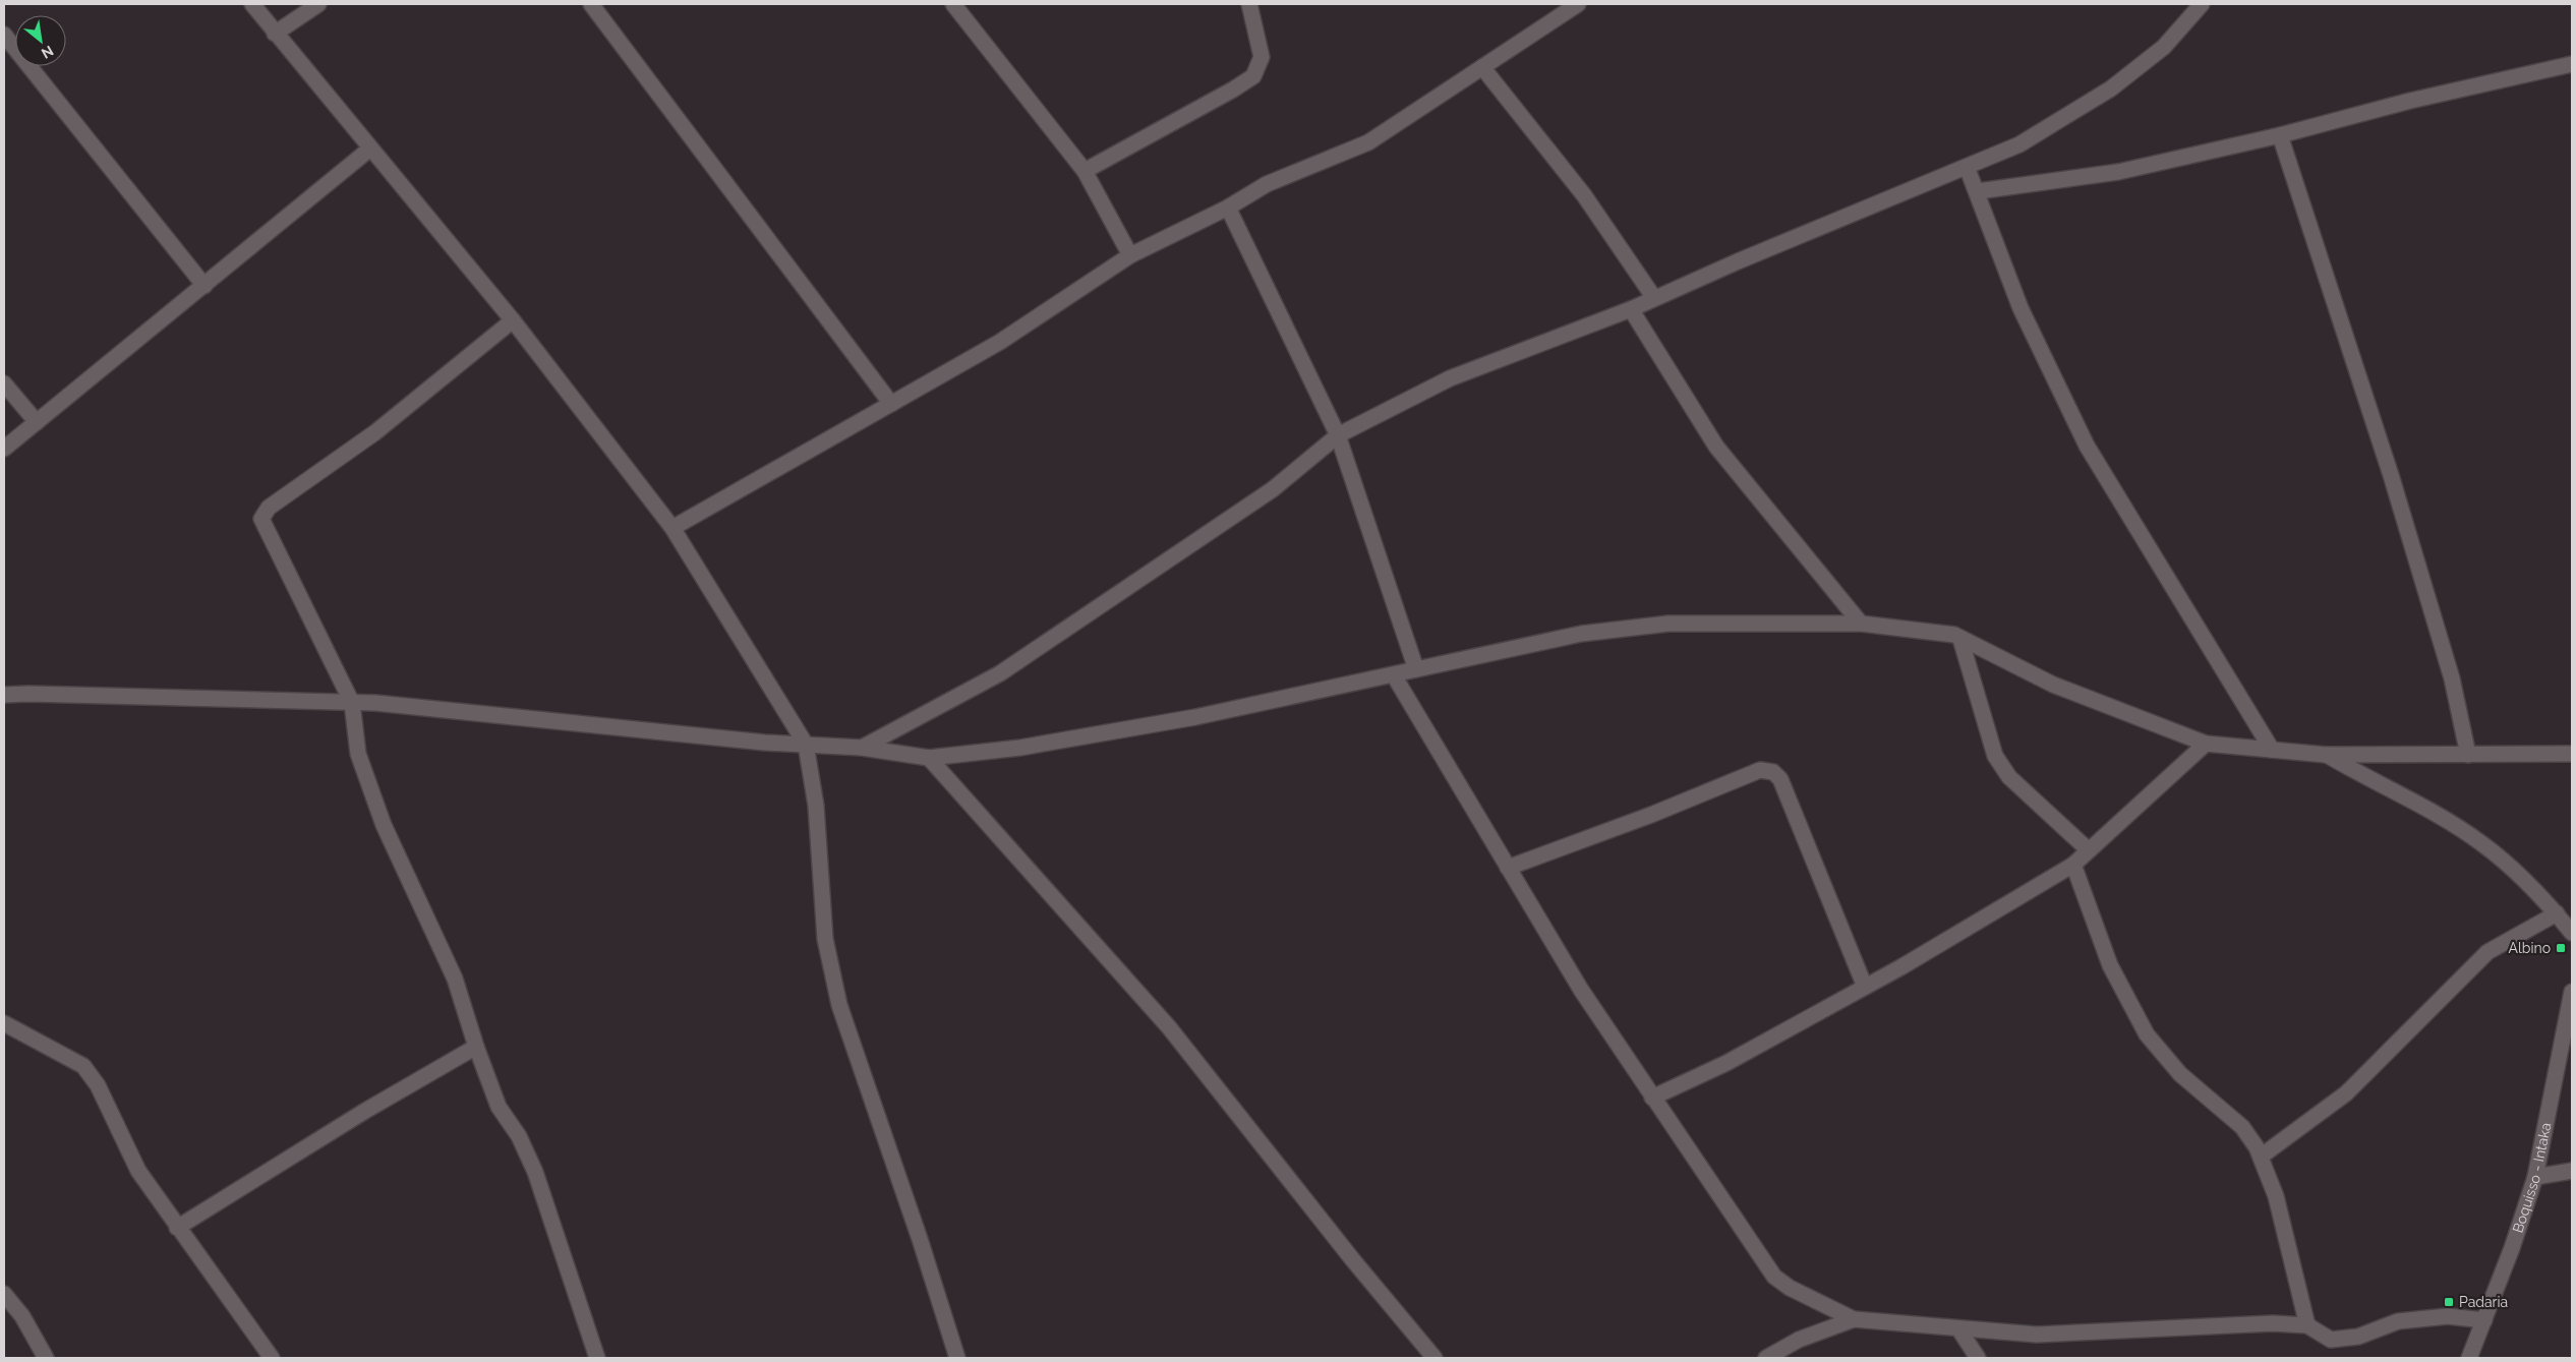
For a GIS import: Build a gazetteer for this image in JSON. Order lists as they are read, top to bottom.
{
  "streets": {
    "street": ["Boquisso - Intaka"]
  },
  "places": {
    "transit": ["Albino", "Padaria"]
  },
  "north": "bottom right"
}
